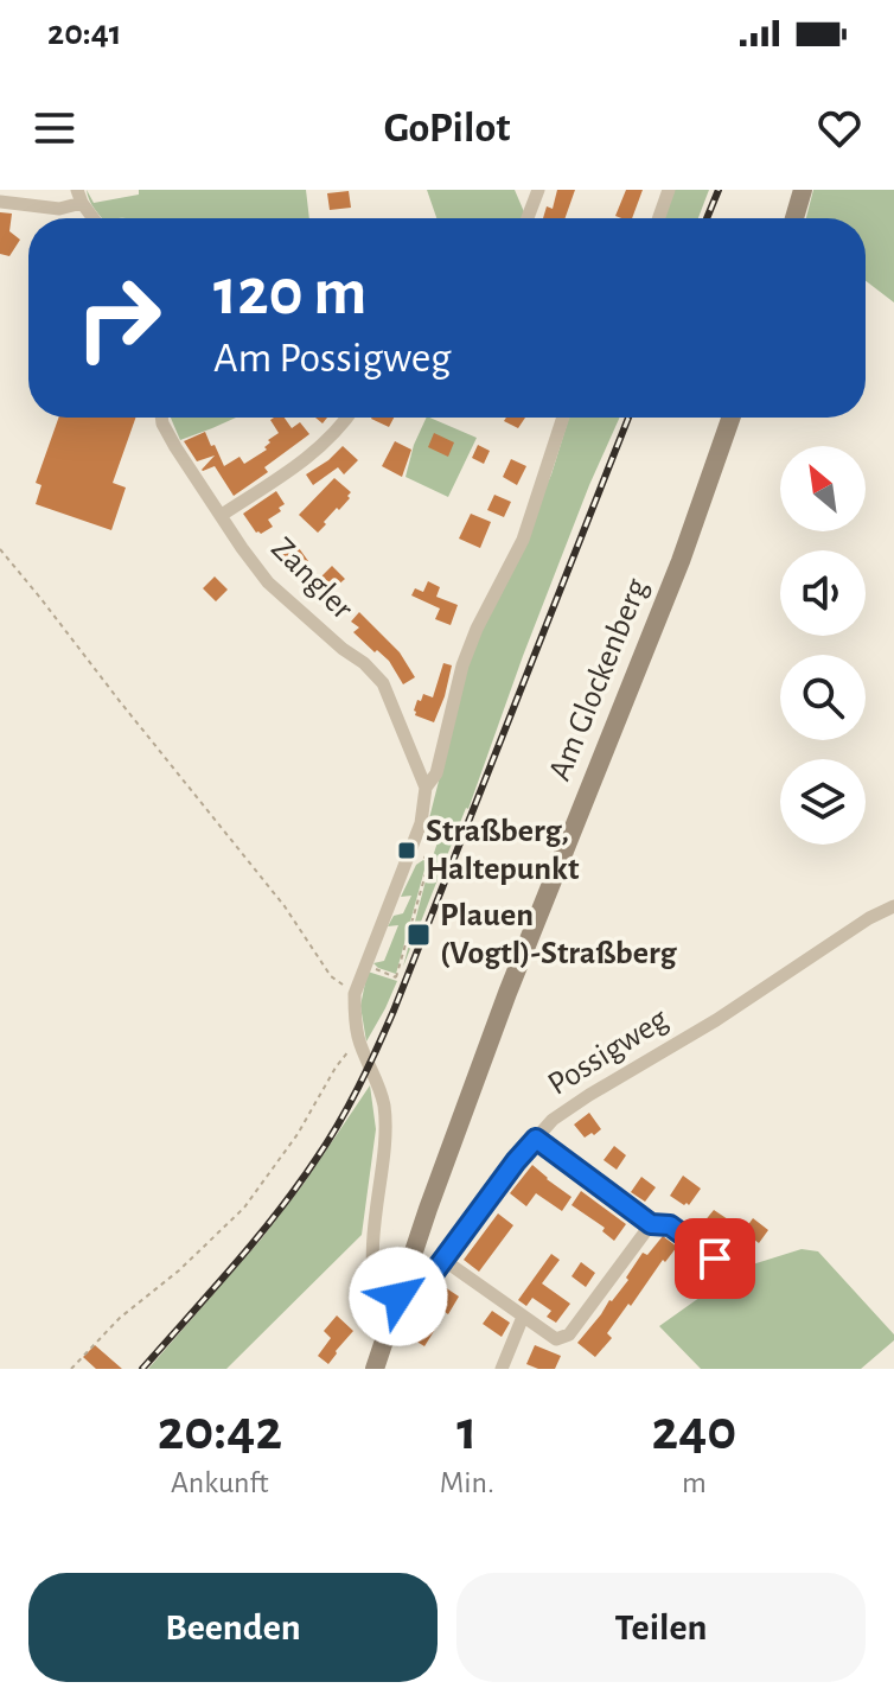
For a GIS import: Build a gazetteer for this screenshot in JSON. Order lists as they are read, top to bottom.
{
  "streets": {
    "main road": ["Am Glockenberg"],
    "street": ["Zangler", "Possigweg"]
  },
  "crossings": [
    ["Am Glockenberg", "Possigweg"]
  ],
  "places": {
    "transit": ["Straßberg, Haltepunkt", "Plauen (Vogtl)-Straßberg"]
  },
  "north": "top left",
  "page": {
    "status": "20:41",
    "header": "GoPilot",
    "turn": ["120 m", "Am Possigweg"],
    "eta": [
      "20:42",
      "Ankunft",
      "1",
      "Min.",
      "240",
      "m"
    ],
    "buttons": ["Beenden", "Teilen"]
  }
}
